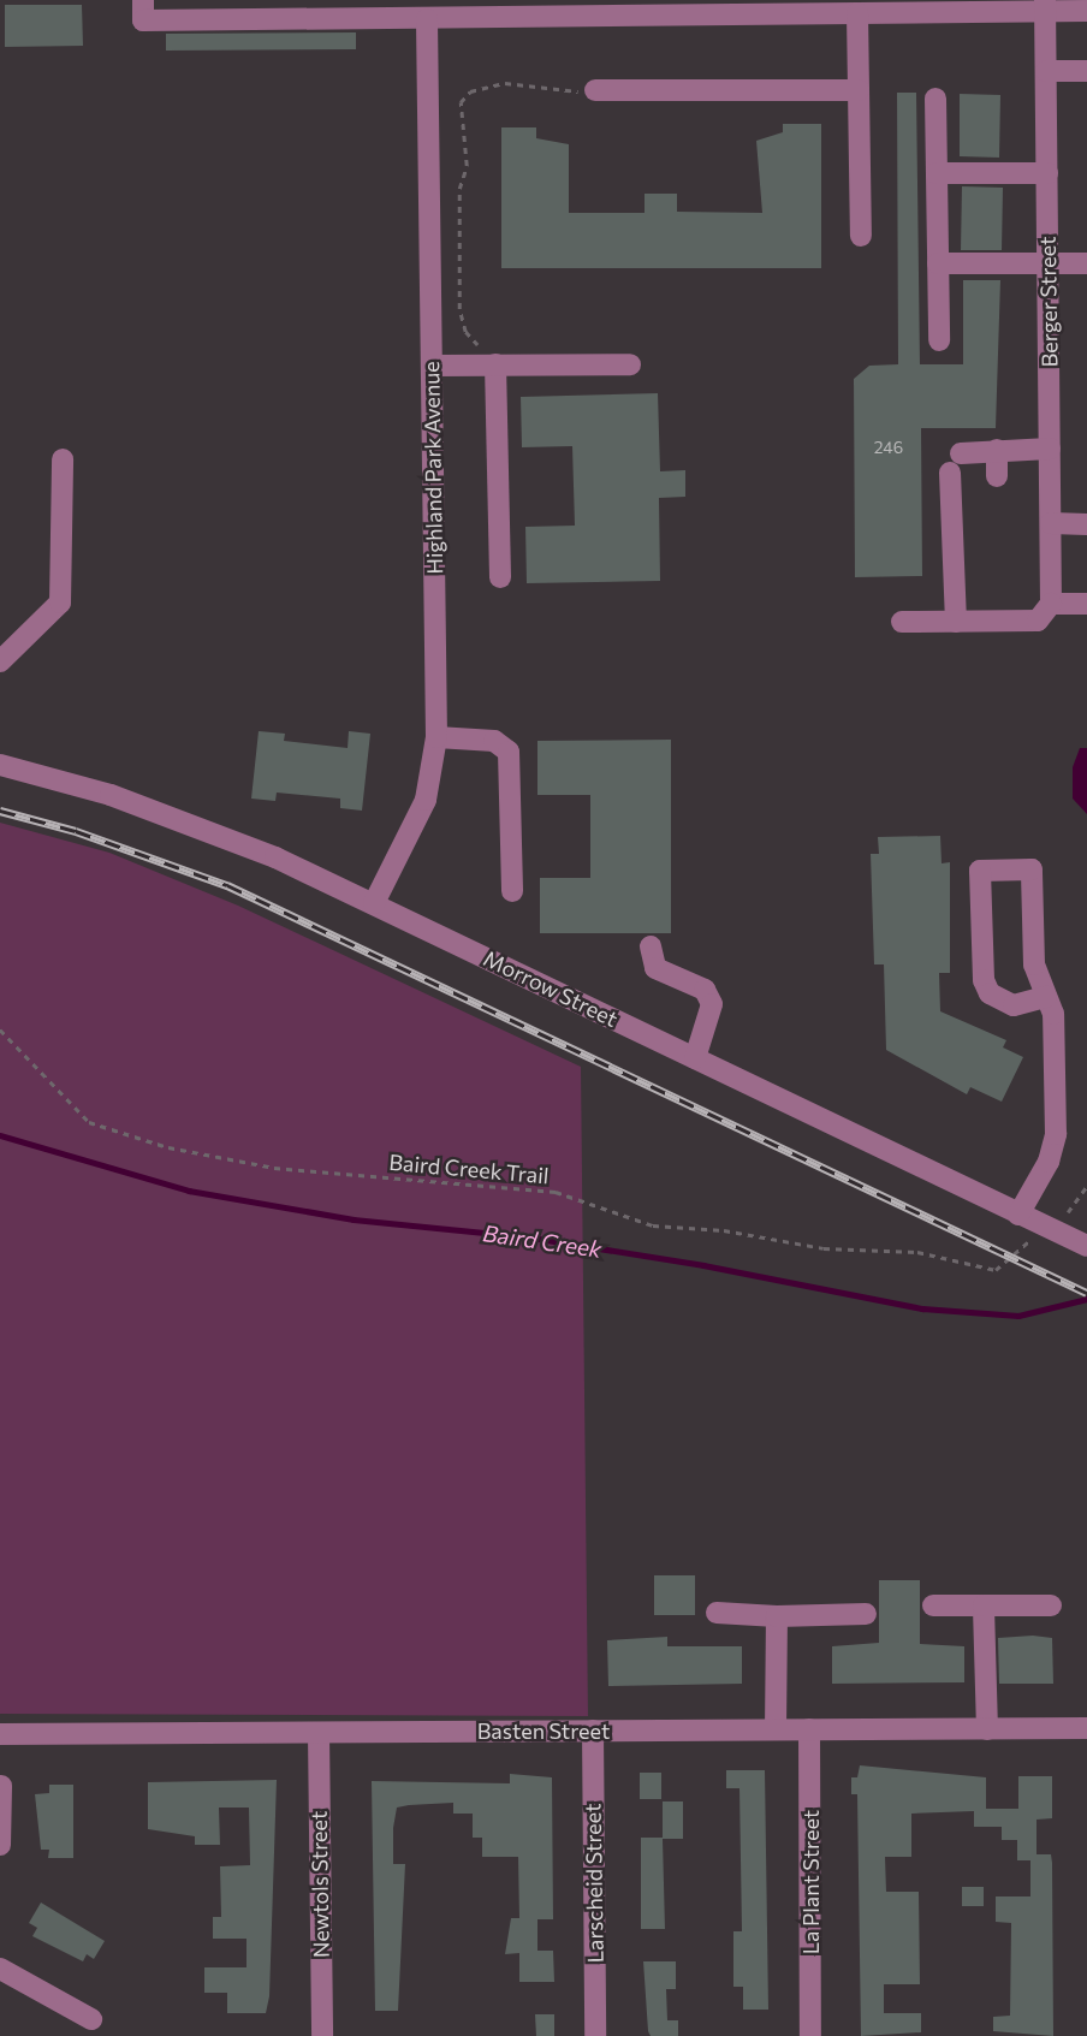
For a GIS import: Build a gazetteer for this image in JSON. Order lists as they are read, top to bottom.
{
  "streets": {
    "street": [
      "Berger Street",
      "Highland Park Avenue",
      "Morrow Street",
      "Basten Street",
      "La Plant Street",
      "Larscheid Street",
      "Newtols Street"
    ],
    "path": ["Baird Creek Trail"]
  },
  "crossings": [
    ["Highland Park Avenue", "Morrow Street"],
    ["Morrow Street", "Baird Creek Trail"],
    ["Basten Street", "La Plant Street"],
    ["Basten Street", "Larscheid Street"],
    ["Basten Street", "Newtols Street"]
  ],
  "water": ["Baird Creek"],
  "house_numbers": ["246"]
}
